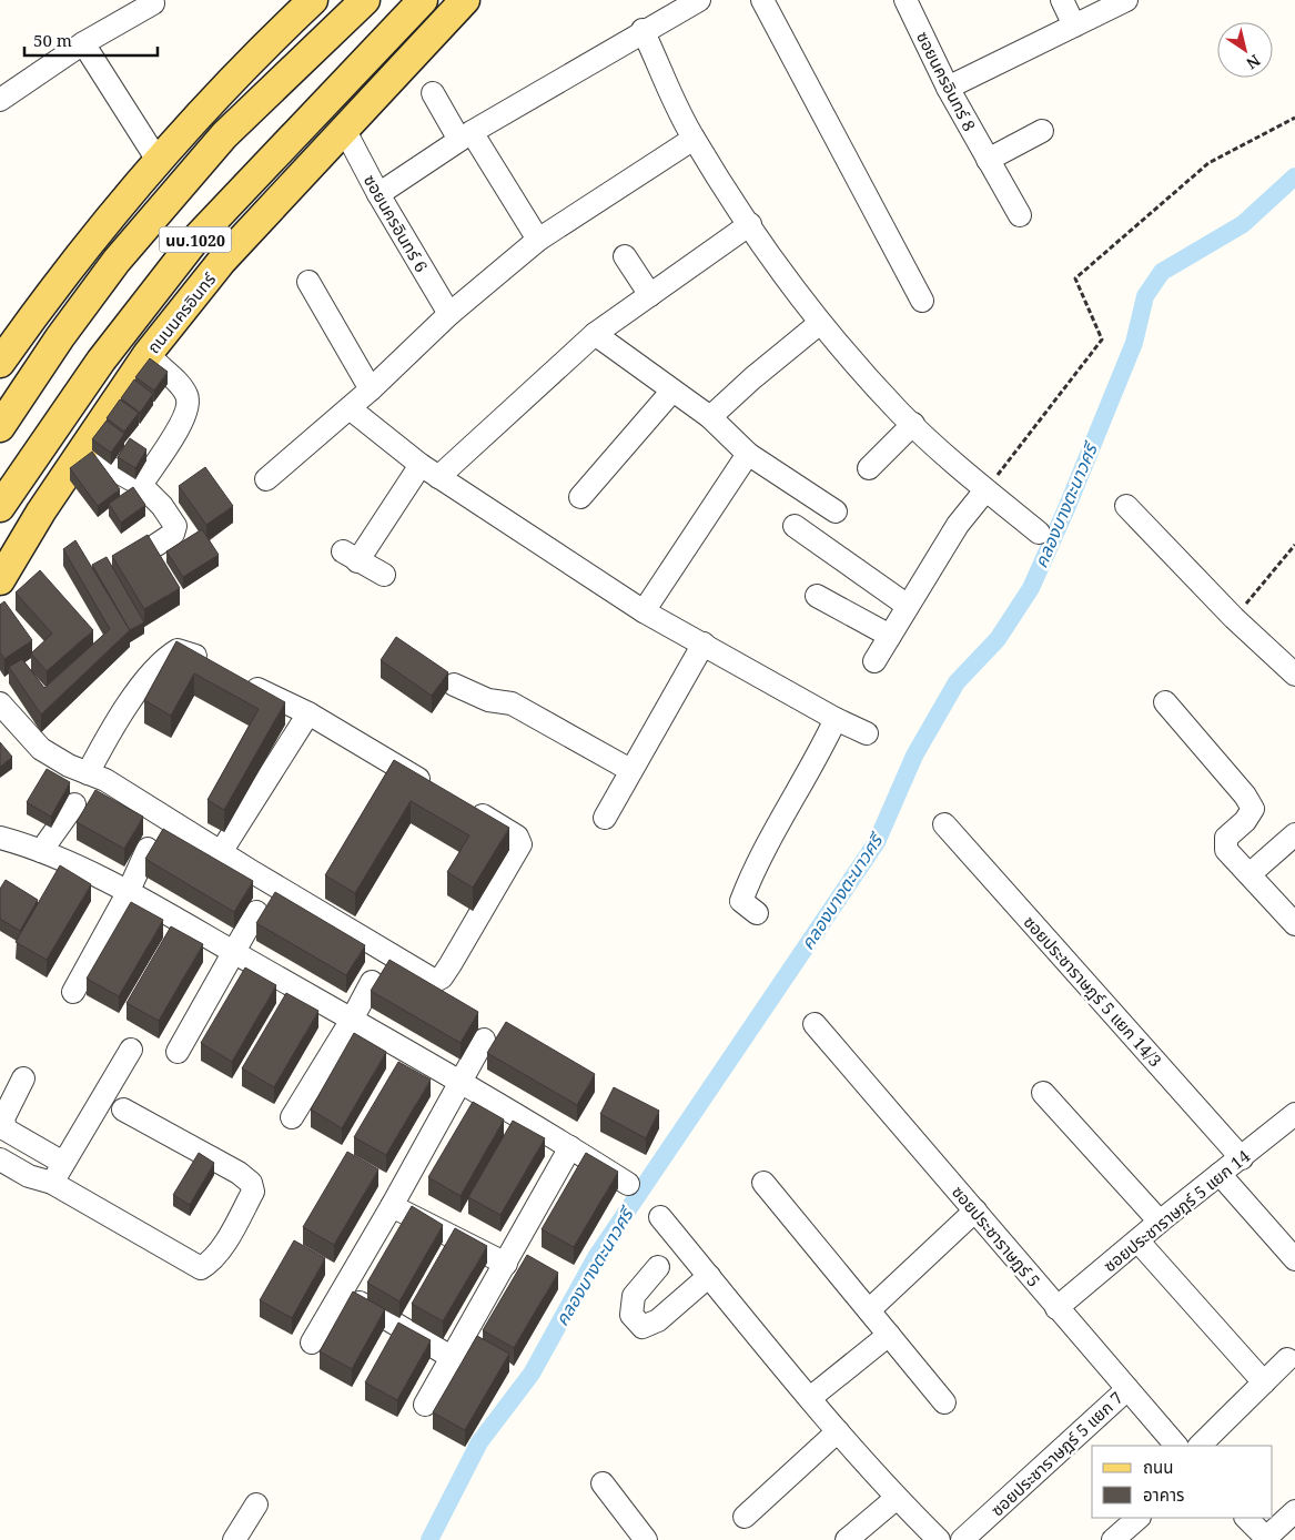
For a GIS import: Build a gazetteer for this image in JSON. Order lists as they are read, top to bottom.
{
  "streets": {
    "main road": ["นบ.1020", "ถนนนครอินทร์"],
    "street": [
      "ซอยนครอินทร์ 8",
      "ซอยนครอินทร์ 6",
      "ซอยประชาราษฎร์ 5 แยก 14/3",
      "ซอยประชาราษฎร์ 5 แยก 14",
      "ซอยประชาราษฏร์ 5",
      "ซอยประชาราษฎร์ 5 แยก 7"
    ]
  },
  "crossings": [
    ["ซอยนครอินทร์ 6", "ถนนนครอินทร์"],
    ["ซอยประชาราษฎร์ 5 แยก 14/3", "ซอยประชาราษฎร์ 5 แยก 14"],
    ["ซอยประชาราษฎร์ 5 แยก 14", "ซอยประชาราษฏร์ 5"],
    ["ซอยประชาราษฏร์ 5", "ซอยประชาราษฎร์ 5 แยก 7"]
  ],
  "water": ["คลองบางตะนาวศรี"],
  "legend": ["ถนน", "อาคาร"],
  "scale_bar": "50 m",
  "north": "bottom right"
}
